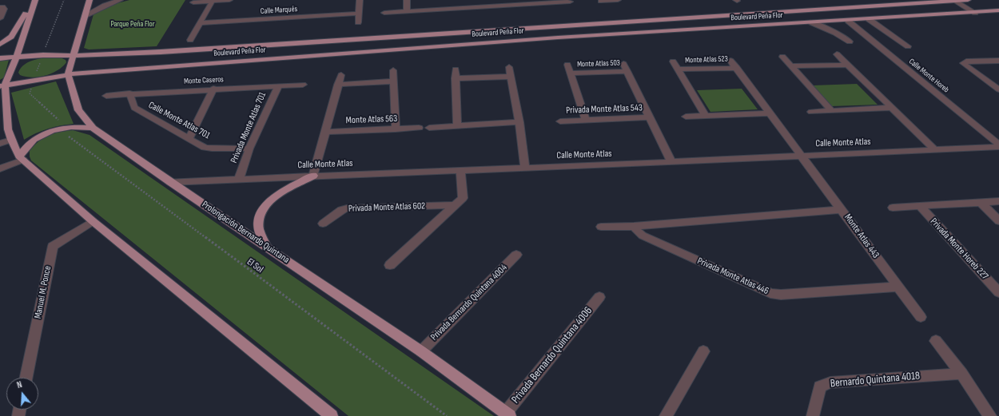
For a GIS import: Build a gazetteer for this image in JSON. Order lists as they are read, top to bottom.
{
  "streets": {
    "main road": ["Boulevard Peña Flor", "Prolongación Bernardo Quintana"],
    "street": [
      "Calle Marqués",
      "Monte Atlas 523",
      "Monte Atlas 503",
      "Calle Monte Horeb",
      "Monte Caseros",
      "Privada Monte Atlas 543",
      "Monte Atlas 563",
      "Calle Monte Atlas 701",
      "Privada Monte Atlas 701",
      "Calle Monte Atlas",
      "Privada Monte Atlas 602",
      "Monte Atlas 443",
      "Privada Monte Horeb 227",
      "Privada Monte Atlas 446",
      "Manuel M. Ponce",
      "Privada Bernardo Quintana 4004",
      "Privada Bernardo Quintana 4006",
      "Bernardo Quintana 4018"
    ],
    "path": ["El Sol"]
  },
  "crossings": [
    ["Boulevard Peña Flor", "Calle Monte Horeb"],
    ["Boulevard Peña Flor", "Prolongación Bernardo Quintana"],
    ["Monte Atlas 523", "Monte Atlas 443"],
    ["Monte Atlas 503", "Privada Monte Atlas 543"],
    ["Calle Monte Horeb", "Calle Monte Atlas"],
    ["Monte Caseros", "Calle Monte Atlas 701"],
    ["Monte Caseros", "Privada Monte Atlas 701"],
    ["Privada Monte Atlas 543", "Calle Monte Atlas"],
    ["Calle Monte Atlas 701", "Privada Monte Atlas 701"],
    ["Privada Monte Atlas 701", "Calle Monte Atlas"],
    ["Calle Monte Atlas", "Prolongación Bernardo Quintana"],
    ["Calle Monte Atlas", "Monte Atlas 443"],
    ["Prolongación Bernardo Quintana", "Privada Bernardo Quintana 4004"],
    ["Prolongación Bernardo Quintana", "Privada Bernardo Quintana 4006"],
    ["Monte Atlas 443", "Privada Monte Atlas 446"]
  ],
  "parks": ["Parque Peña Flor"],
  "north": "top"
}
